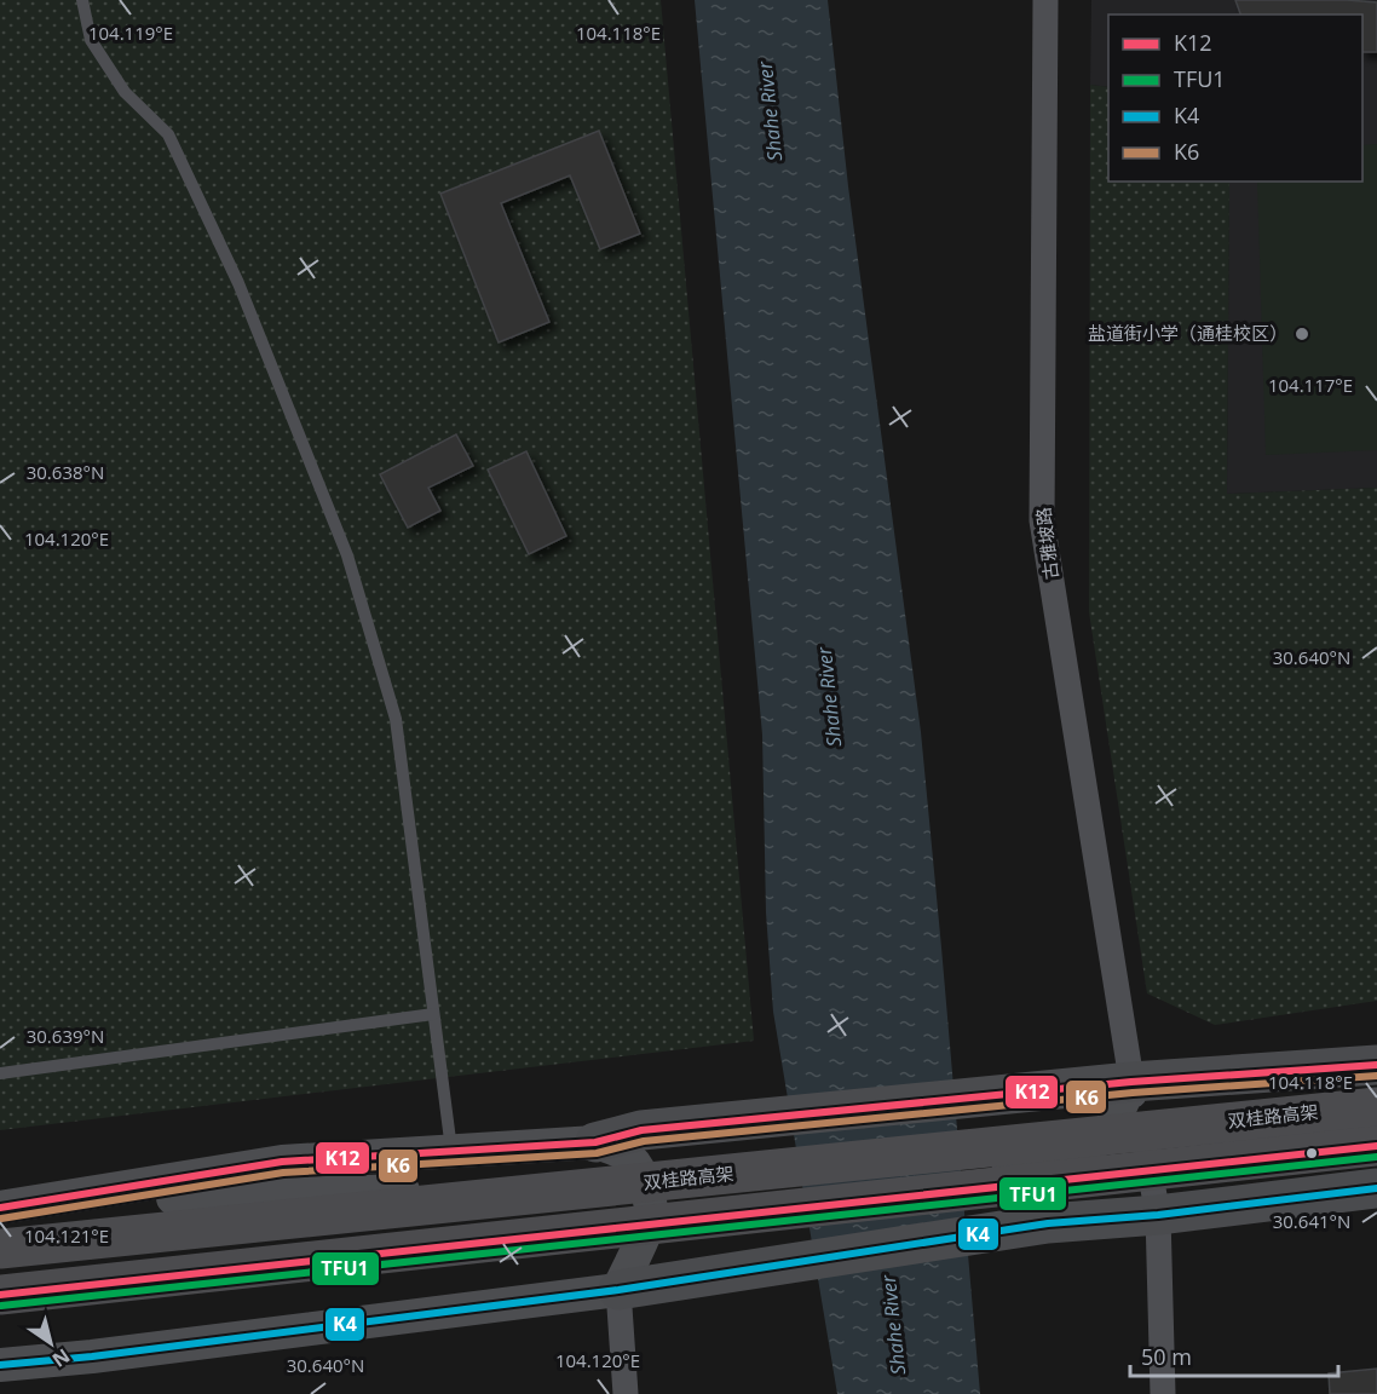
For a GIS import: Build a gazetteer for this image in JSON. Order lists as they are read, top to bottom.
{
  "streets": {
    "highway": ["双桂路高架"],
    "street": ["古雅坡路"]
  },
  "water": ["Shahe River"],
  "places": ["盐道街小学（通桂校区）"],
  "lines": [
    "transit line K12",
    "transit line K6",
    "transit line TFU1",
    "transit line K4"
  ],
  "legend": [
    "K12",
    "TFU1",
    "K4",
    "K6"
  ],
  "scale_bar": "50 m",
  "north": "bottom right",
  "coordinates": [
    "104.119°E",
    "104.118°E",
    "104.117°E",
    "30.638°N",
    "104.120°E",
    "30.640°N",
    "30.639°N",
    "30.641°N",
    "104.121°E"
  ]
}
